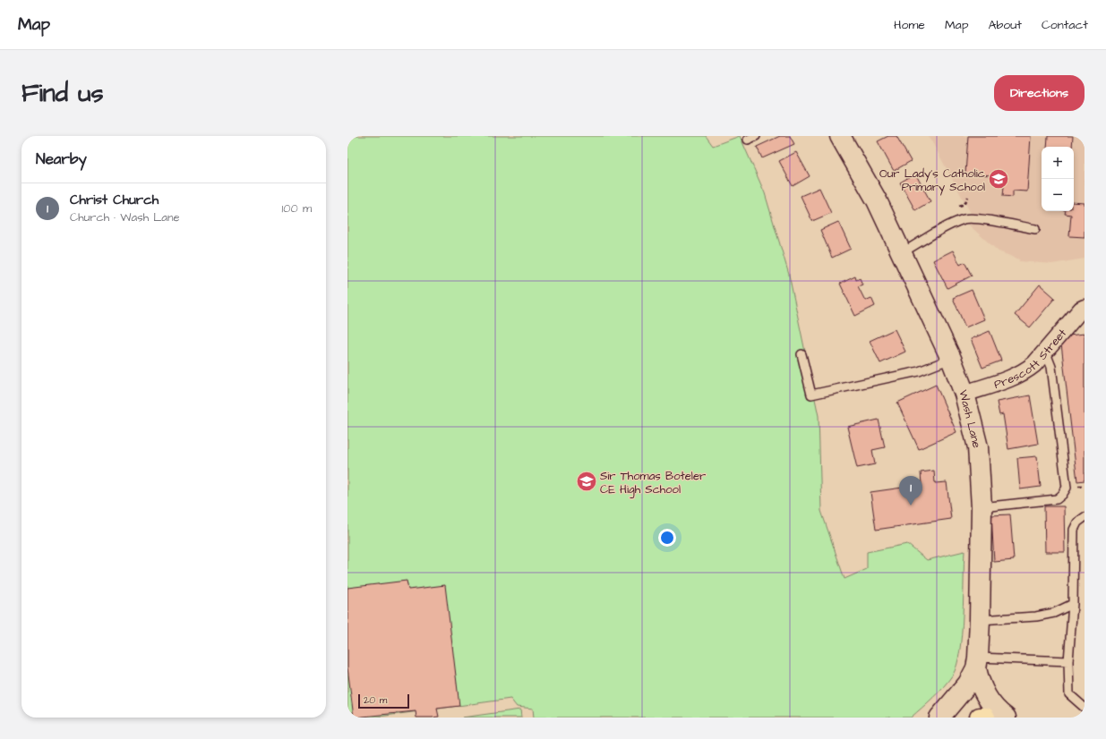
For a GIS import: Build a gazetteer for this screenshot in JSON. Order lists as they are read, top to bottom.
{
  "streets": {
    "street": ["Prescott Street", "Wash Lane"]
  },
  "crossings": [
    ["Prescott Street", "Wash Lane"]
  ],
  "places": {
    "school or university": ["Our Lady's Catholic Primary School", "Sir Thomas Boteler CE High School"]
  },
  "scale_bar": "20 m",
  "page": {
    "header": "Map",
    "nav": [
      "Home",
      "Map",
      "About",
      "Contact"
    ],
    "buttons": "Directions",
    "title": "Find us",
    "heading": "Nearby",
    "map_buttons": ["+", "−"],
    "list": [
      {
        "mark": "1",
        "name": "Christ Church",
        "note": "Church · Wash Lane",
        "value": "100 m"
      }
    ],
    "pins": "1",
    "scale": "20 m"
  }
}
